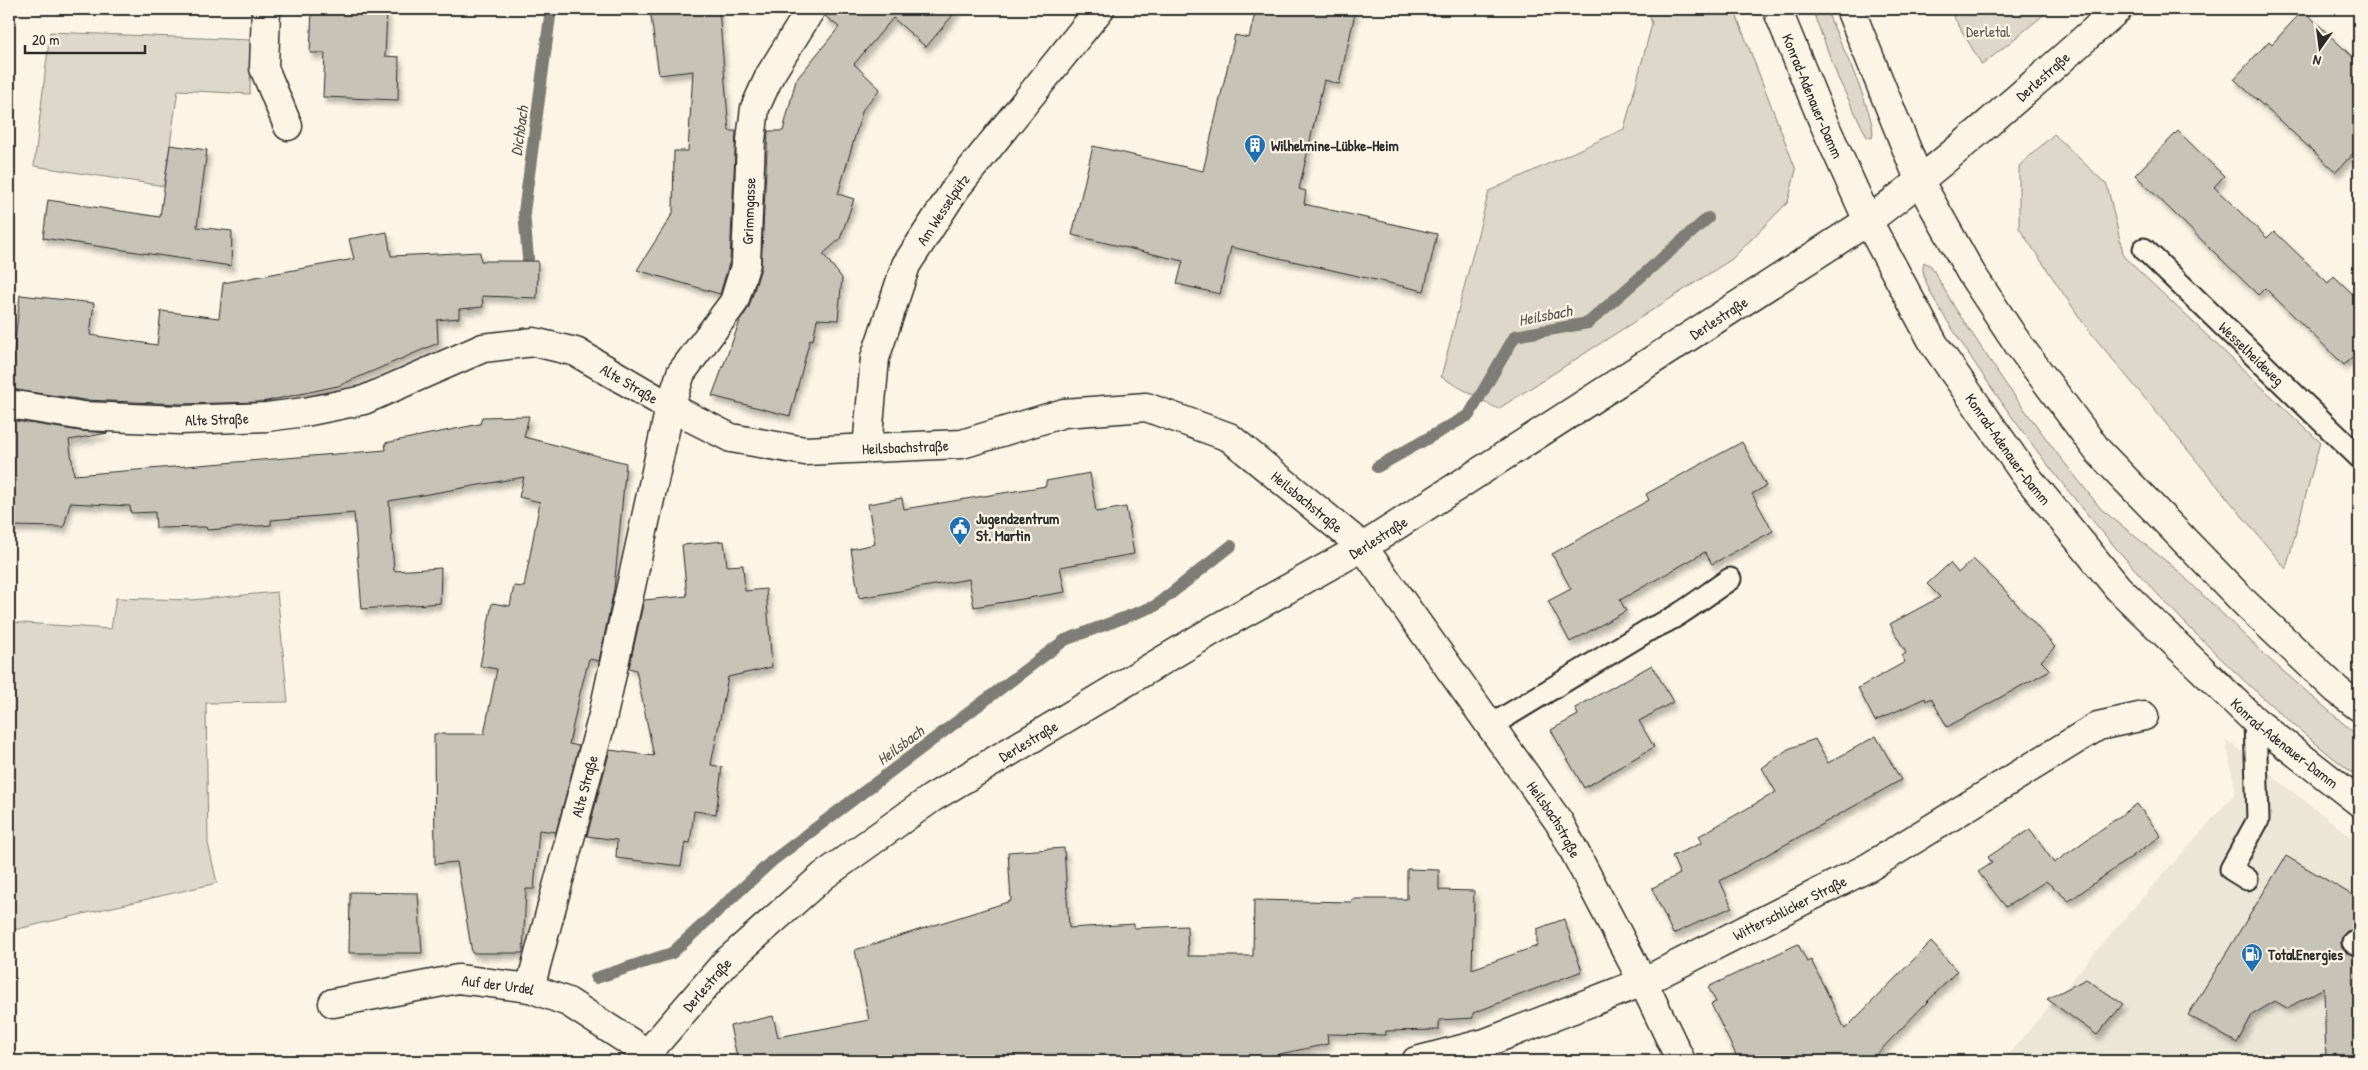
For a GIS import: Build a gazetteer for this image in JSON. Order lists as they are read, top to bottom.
{
  "streets": {
    "street": [
      "Derlestraße",
      "Konrad-Adenauer-Damm",
      "Am Wesselpütz",
      "Grimmgasse",
      "Alte Straße",
      "Heilsbachstraße",
      "Witterschlicker Straße",
      "Auf der Urdel"
    ],
    "lane": ["Wesselheideweg"]
  },
  "crossings": [
    ["Derlestraße", "Konrad-Adenauer-Damm"],
    ["Derlestraße", "Heilsbachstraße"],
    ["Derlestraße", "Auf der Urdel"],
    ["Am Wesselpütz", "Heilsbachstraße"],
    ["Grimmgasse", "Alte Straße"],
    ["Grimmgasse", "Heilsbachstraße"],
    ["Alte Straße", "Heilsbachstraße"],
    ["Alte Straße", "Auf der Urdel"],
    ["Heilsbachstraße", "Witterschlicker Straße"]
  ],
  "water": ["Dichbach", "Heilsbach"],
  "parks": ["Derletal"],
  "places": {
    "building": ["Wilhelmine-Lübke-Heim"],
    "public building": ["Jugendzentrum St. Martin"],
    "fuel station": ["TotalEnergies"]
  },
  "scale_bar": "20 m",
  "north": "bottom"
}
